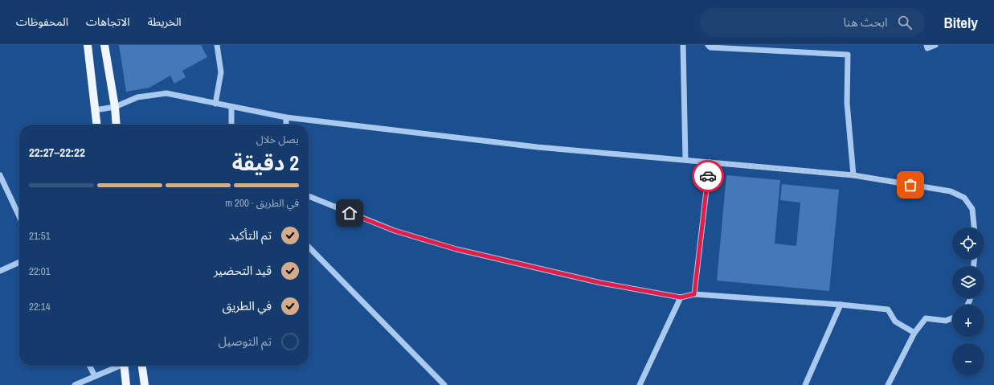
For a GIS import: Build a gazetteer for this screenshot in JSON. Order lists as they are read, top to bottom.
{
  "page": {
    "header": "Bitely",
    "search": "ابحث هنا",
    "nav": ["الخريطة", "الاتجاهات", "المحفوظات"],
    "heading": ["2 دقيقة", "يصل خلال", "22:22–22:27"],
    "bar": "في الطريق · 200 m",
    "list": [
      ["تم التأكيد", "21:51"],
      ["قيد التحضير", "22:01"],
      ["في الطريق", "22:14"],
      "تم التوصيل"
    ],
    "map_buttons": ["+", "−"]
  }
}
